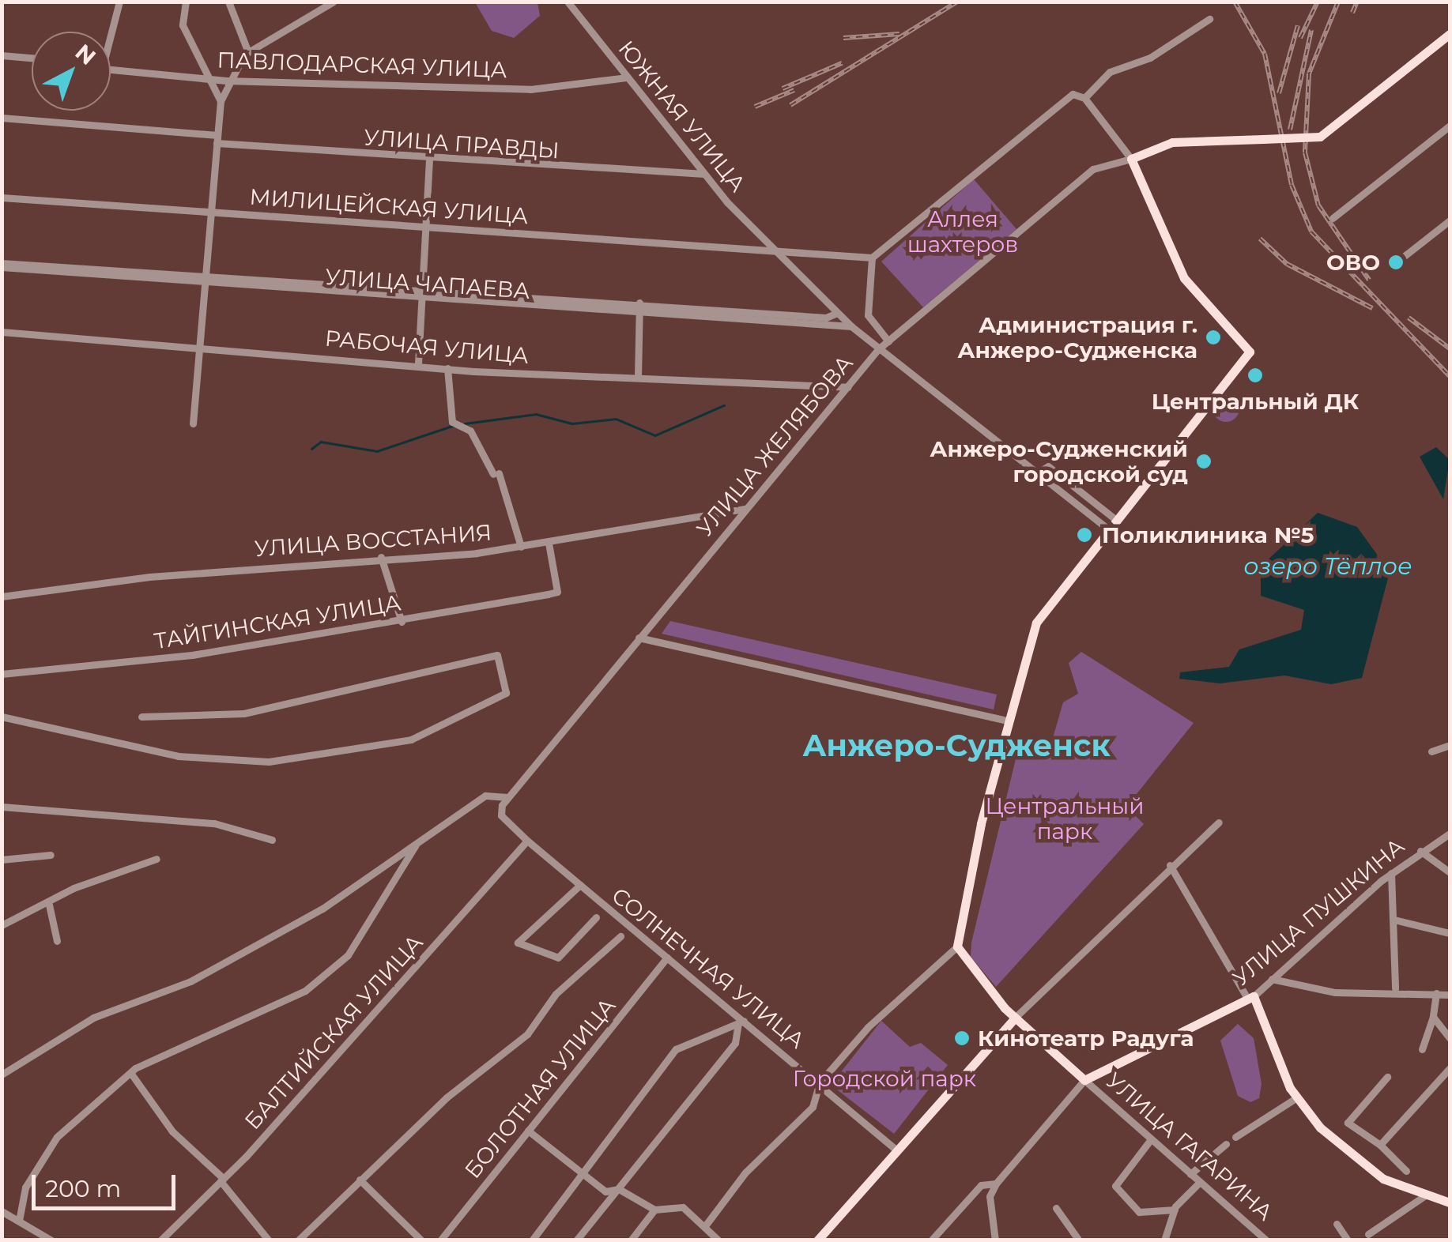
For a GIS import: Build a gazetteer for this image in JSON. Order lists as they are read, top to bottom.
{
  "streets": {
    "main road": ["УЛИЦА ПУШКИНА", "УЛИЦА ГАГАРИНА"],
    "street": [
      "ПАВЛОДАРСКАЯ УЛИЦА",
      "ЮЖНАЯ УЛИЦА",
      "УЛИЦА ПРАВДЫ",
      "МИЛИЦЕЙСКАЯ УЛИЦА",
      "УЛИЦА ЧАПАЕВА",
      "РАБОЧАЯ УЛИЦА",
      "УЛИЦА ЖЕЛЯБОВА",
      "УЛИЦА ВОССТАНИЯ",
      "ТАЙГИНСКАЯ УЛИЦА",
      "СОЛНЕЧНАЯ УЛИЦА",
      "БАЛТИЙСКАЯ УЛИЦА",
      "БОЛОТНАЯ УЛИЦА"
    ]
  },
  "crossings": [
    ["ПАВЛОДАРСКАЯ УЛИЦА", "ЮЖНАЯ УЛИЦА"],
    ["ЮЖНАЯ УЛИЦА", "УЛИЦА ПРАВДЫ"],
    ["ЮЖНАЯ УЛИЦА", "МИЛИЦЕЙСКАЯ УЛИЦА"],
    ["ЮЖНАЯ УЛИЦА", "УЛИЦА ЧАПАЕВА"],
    ["ЮЖНАЯ УЛИЦА", "УЛИЦА ЖЕЛЯБОВА"],
    ["РАБОЧАЯ УЛИЦА", "УЛИЦА ЖЕЛЯБОВА"],
    ["УЛИЦА ЖЕЛЯБОВА", "УЛИЦА ВОССТАНИЯ"],
    ["УЛИЦА ЖЕЛЯБОВА", "СОЛНЕЧНАЯ УЛИЦА"],
    ["УЛИЦА ВОССТАНИЯ", "ТАЙГИНСКАЯ УЛИЦА"],
    ["УЛИЦА ПУШКИНА", "УЛИЦА ГАГАРИНА"],
    ["СОЛНЕЧНАЯ УЛИЦА", "БАЛТИЙСКАЯ УЛИЦА"],
    ["СОЛНЕЧНАЯ УЛИЦА", "БОЛОТНАЯ УЛИЦА"]
  ],
  "districts": ["Анжеро-Судженск"],
  "water": ["озеро Тёплое"],
  "parks": ["Аллея шахтеров", "Центральный парк", "Городской парк"],
  "places": [
    "ОВО",
    "Администрация г. Анжеро-Судженска",
    "Центральный ДК",
    "Анжеро-Судженский городской суд",
    "Поликлиника №5",
    "Кинотеатр Радуга"
  ],
  "scale_bar": "200 m",
  "north": "top right"
}
